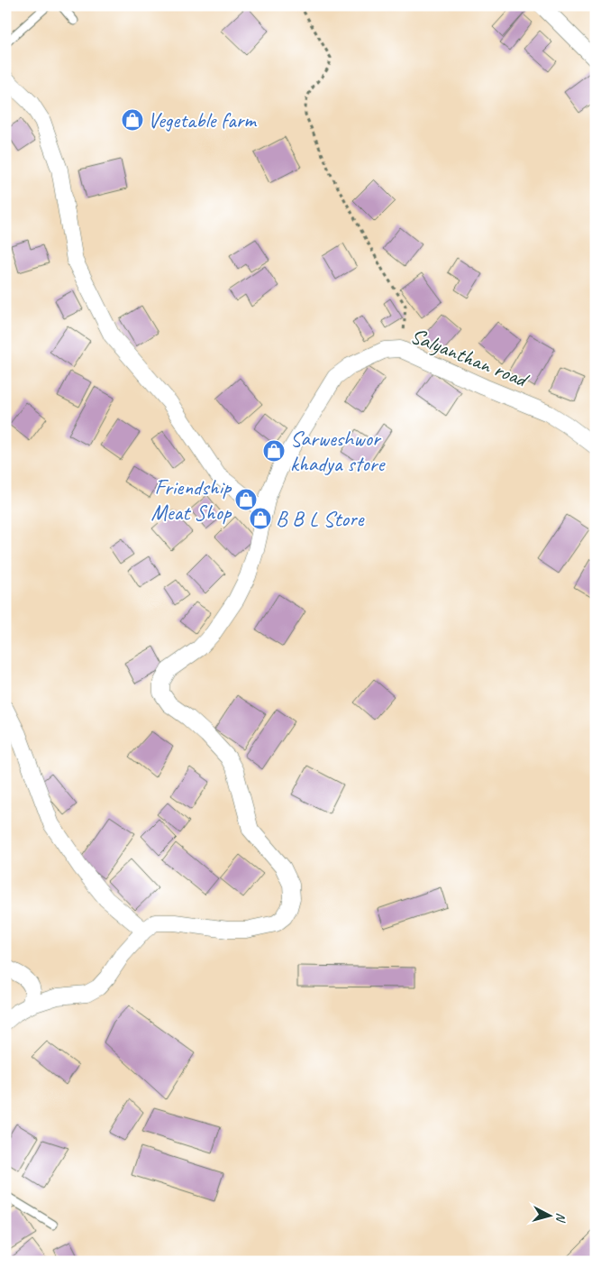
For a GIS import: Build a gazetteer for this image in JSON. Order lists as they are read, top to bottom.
{
  "streets": {
    "street": ["Salyanthan road"]
  },
  "places": {
    "shop": [
      "Vegetable farm",
      "Sarweshwor khadya store",
      "Friendship Meat Shop",
      "B B L Store"
    ]
  },
  "north": "right"
}
